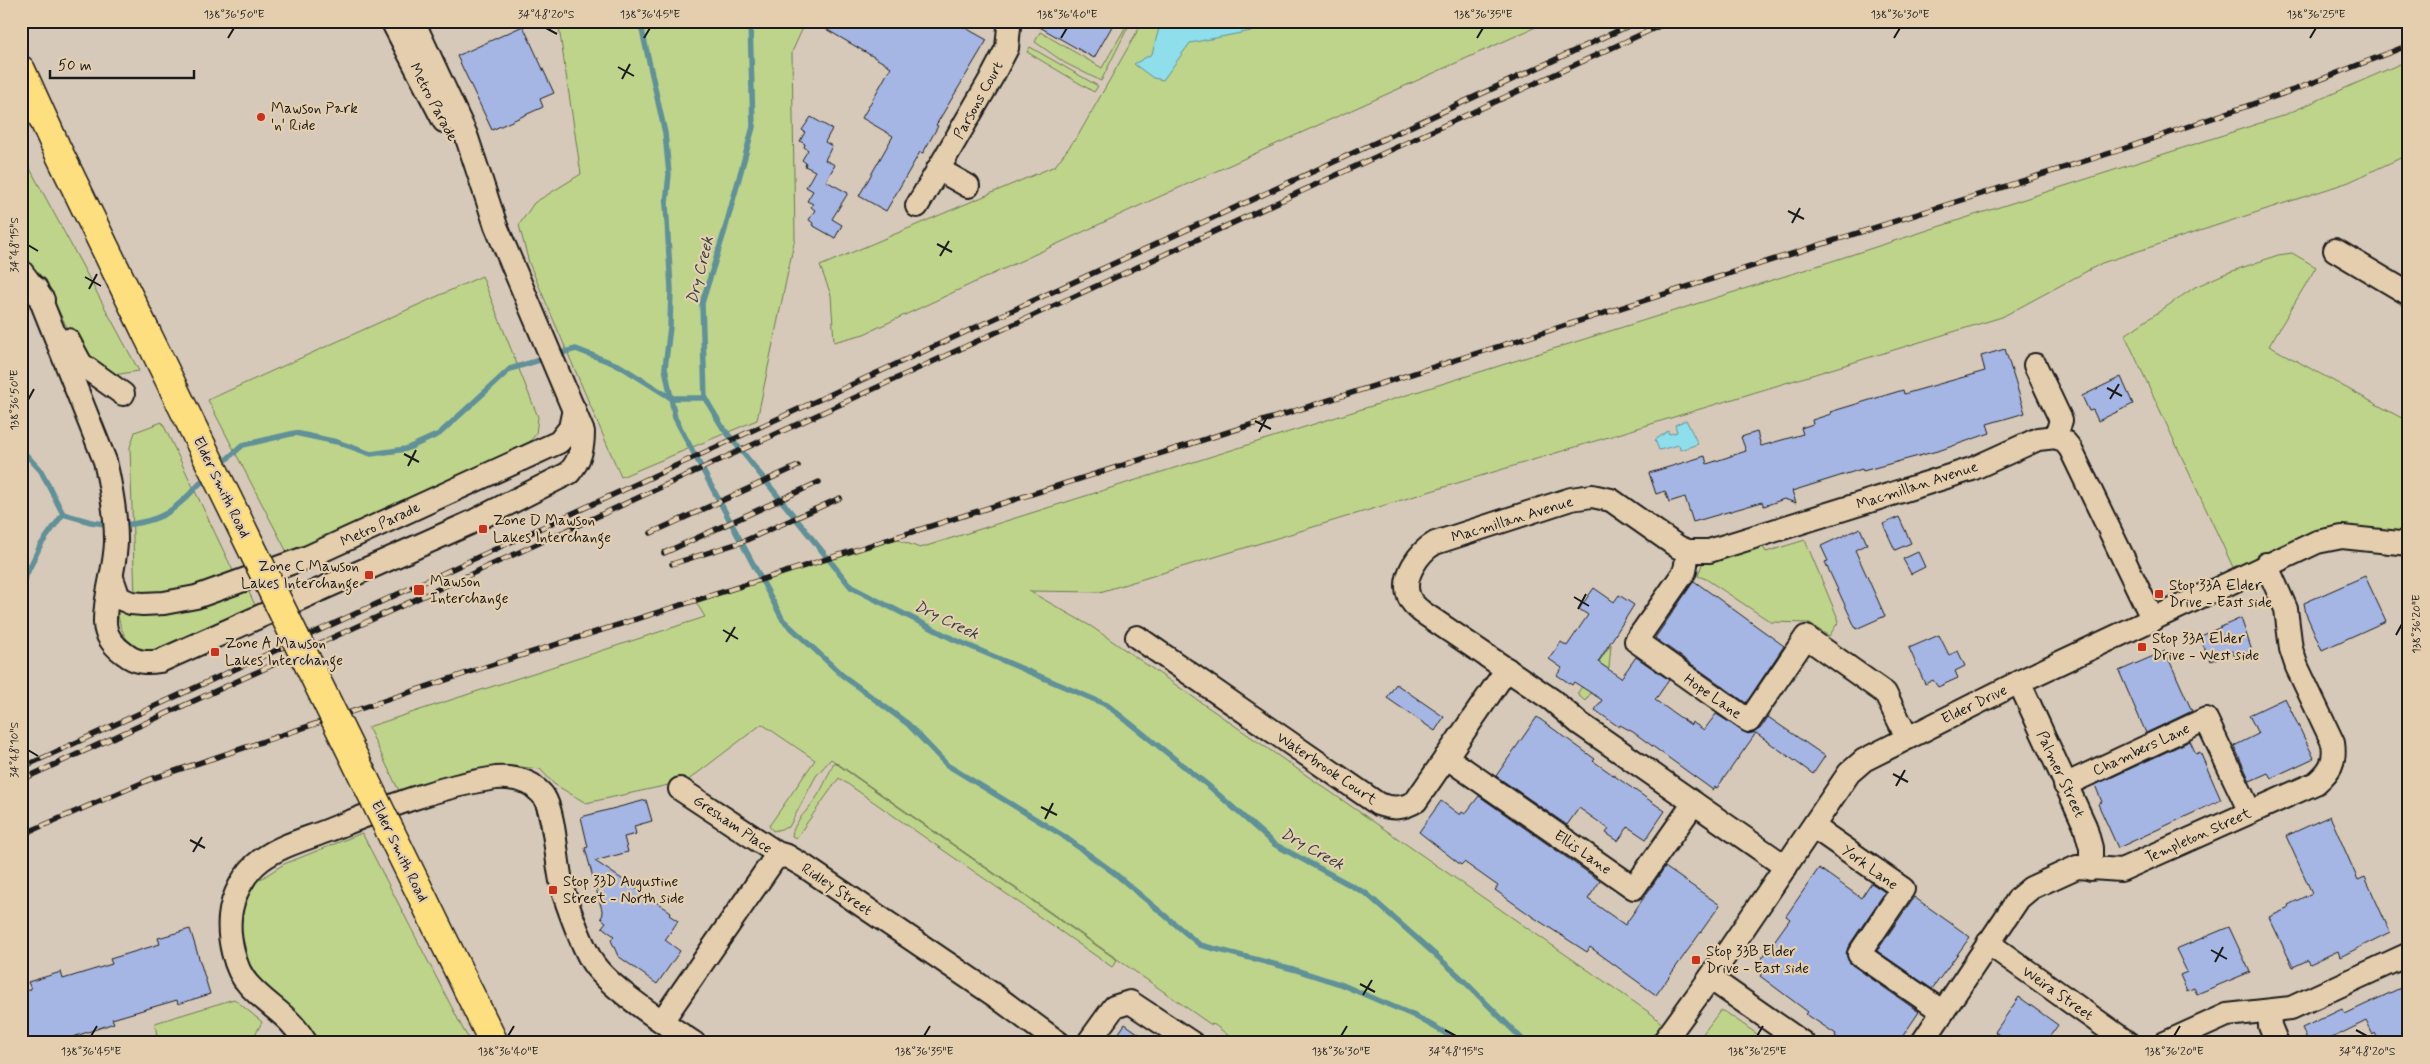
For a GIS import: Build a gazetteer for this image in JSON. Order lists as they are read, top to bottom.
{
  "streets": {
    "main road": ["Elder Smith Road"],
    "street": [
      "Parsons Court",
      "Metro Parade",
      "Macmillan Avenue",
      "Hope Lane",
      "Elder Drive",
      "Chambers Lane",
      "Waterbrook Court",
      "Palmer Street",
      "Gresham Place",
      "Templeton Street",
      "Ellis Lane",
      "York Lane",
      "Ridley Street",
      "Weira Street"
    ]
  },
  "crossings": [
    ["Macmillan Avenue", "Hope Lane"],
    ["Macmillan Avenue", "Elder Drive"],
    ["Macmillan Avenue", "Waterbrook Court"],
    ["Macmillan Avenue", "Ellis Lane"],
    ["Hope Lane", "Elder Drive"],
    ["Elder Drive", "Palmer Street"],
    ["Elder Drive", "Templeton Street"],
    ["Elder Drive", "York Lane"],
    ["Chambers Lane", "Palmer Street"],
    ["Chambers Lane", "Templeton Street"],
    ["Waterbrook Court", "Ellis Lane"],
    ["Palmer Street", "Templeton Street"],
    ["Gresham Place", "Ridley Street"],
    ["Templeton Street", "York Lane"],
    ["Templeton Street", "Weira Street"]
  ],
  "water": ["Dry Creek"],
  "places": {
    "other": ["Mawson Park 'n' Ride"],
    "transit": [
      "Zone D Mawson Lakes Interchange",
      "Zone C Mawson Lakes Interchange",
      "Mawson Interchange",
      "Stop 33A Elder Drive - East side",
      "Stop 33A Elder Drive - West side",
      "Zone A Mawson Lakes Interchange",
      "Stop 33D Augustine Street - North side",
      "Stop 33B Elder Drive - East side"
    ]
  },
  "scale_bar": "50 m",
  "coordinates": [
    "138°36'50\"E",
    "34°48'20\"S",
    "138°36'45\"E",
    "138°36'40\"E",
    "138°36'35\"E",
    "138°36'30\"E",
    "138°36'25\"E",
    "34°48'15\"S",
    "138°36'20\"E",
    "34°48'10\"S"
  ]
}
